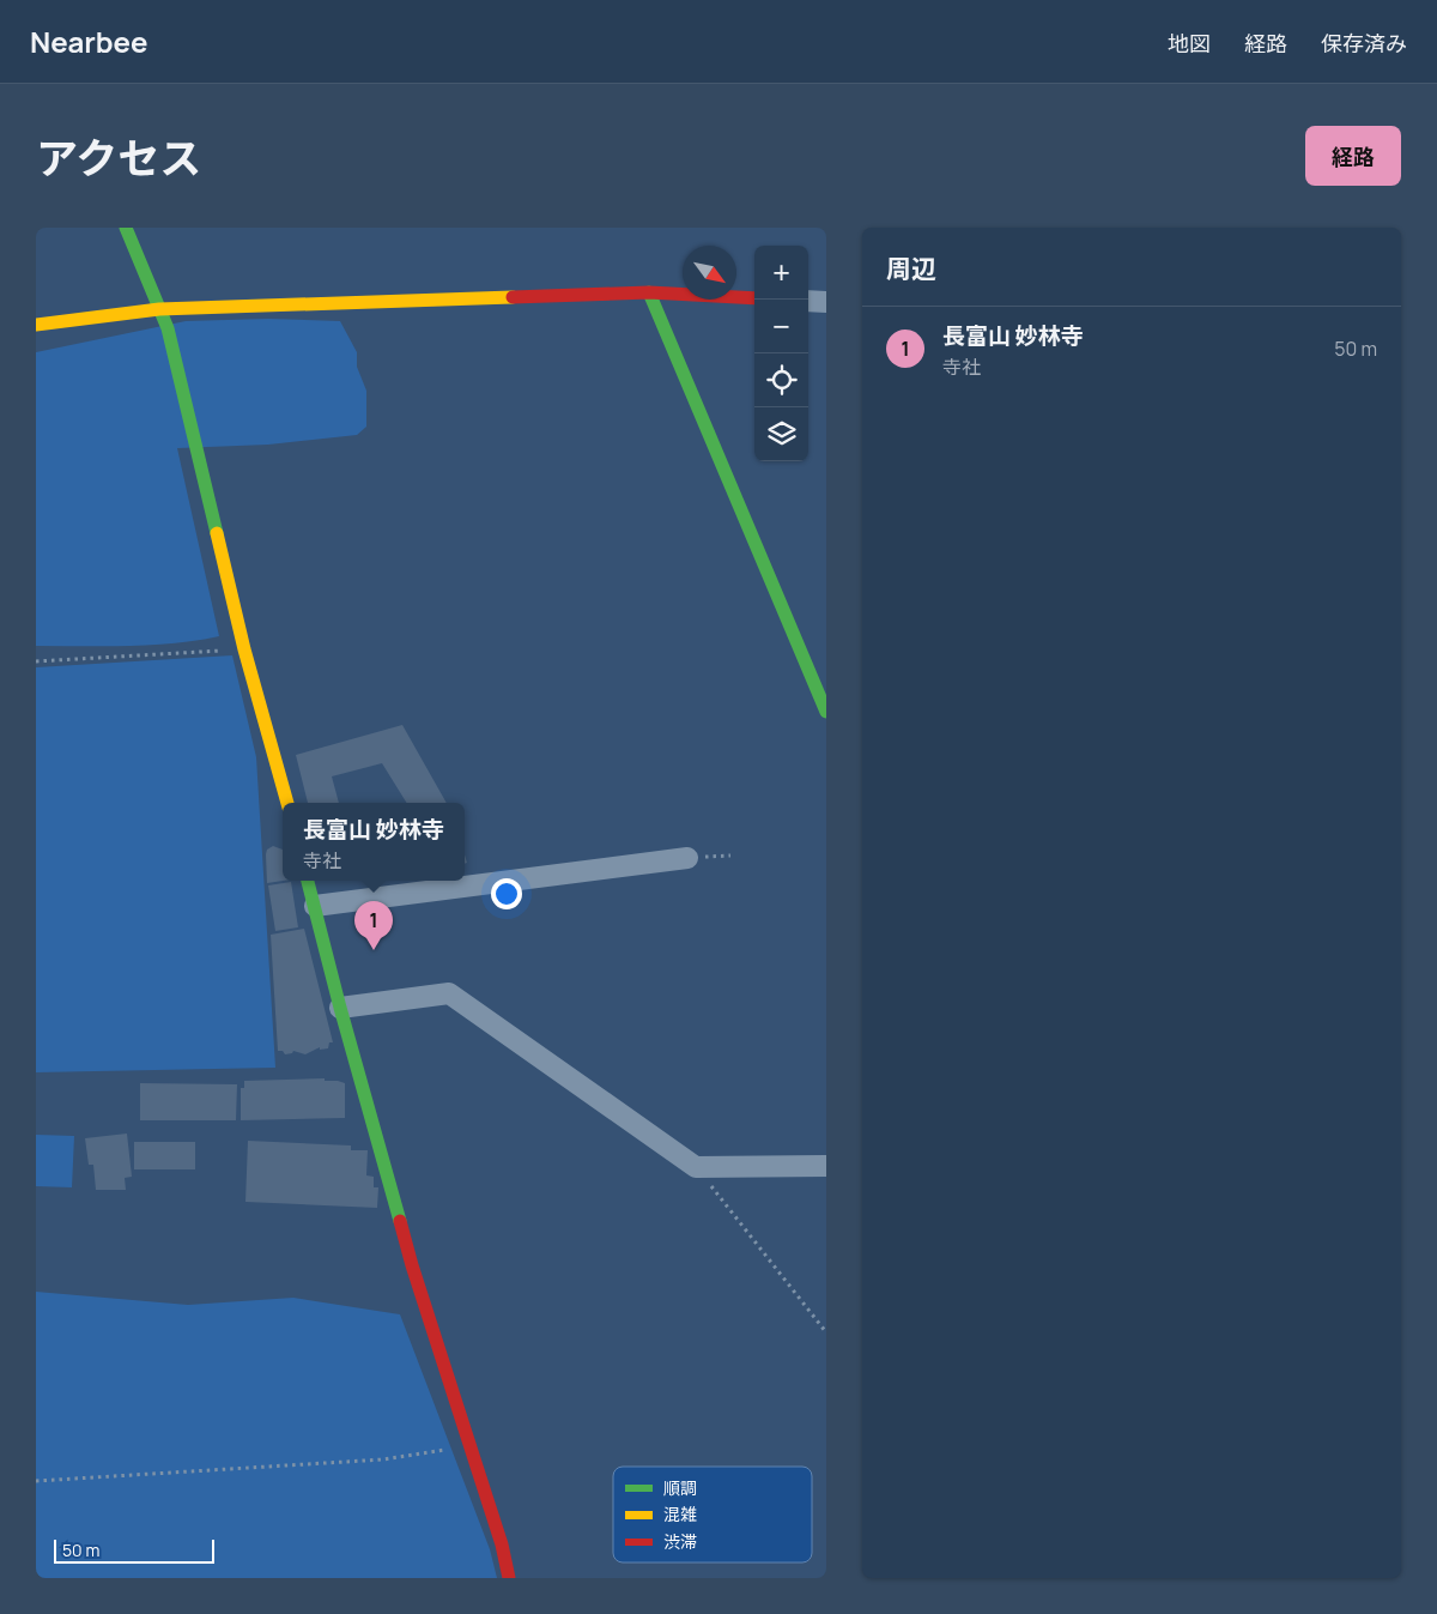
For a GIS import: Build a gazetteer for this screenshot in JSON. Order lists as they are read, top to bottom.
{
  "legend": ["順調", "混雑", "渋滞"],
  "scale_bar": "50 m",
  "north": "bottom right",
  "page": {
    "header": "Nearbee",
    "nav": ["地図", "経路", "保存済み"],
    "title": "アクセス",
    "buttons": "経路",
    "heading": "周辺",
    "map_buttons": ["+", "−"],
    "list": [
      {
        "mark": "1",
        "name": "長富山 妙林寺",
        "note": "寺社",
        "value": "50 m"
      }
    ],
    "popup": ["長富山 妙林寺", "寺社"],
    "pins": "1",
    "scale": "50 m"
  }
}
